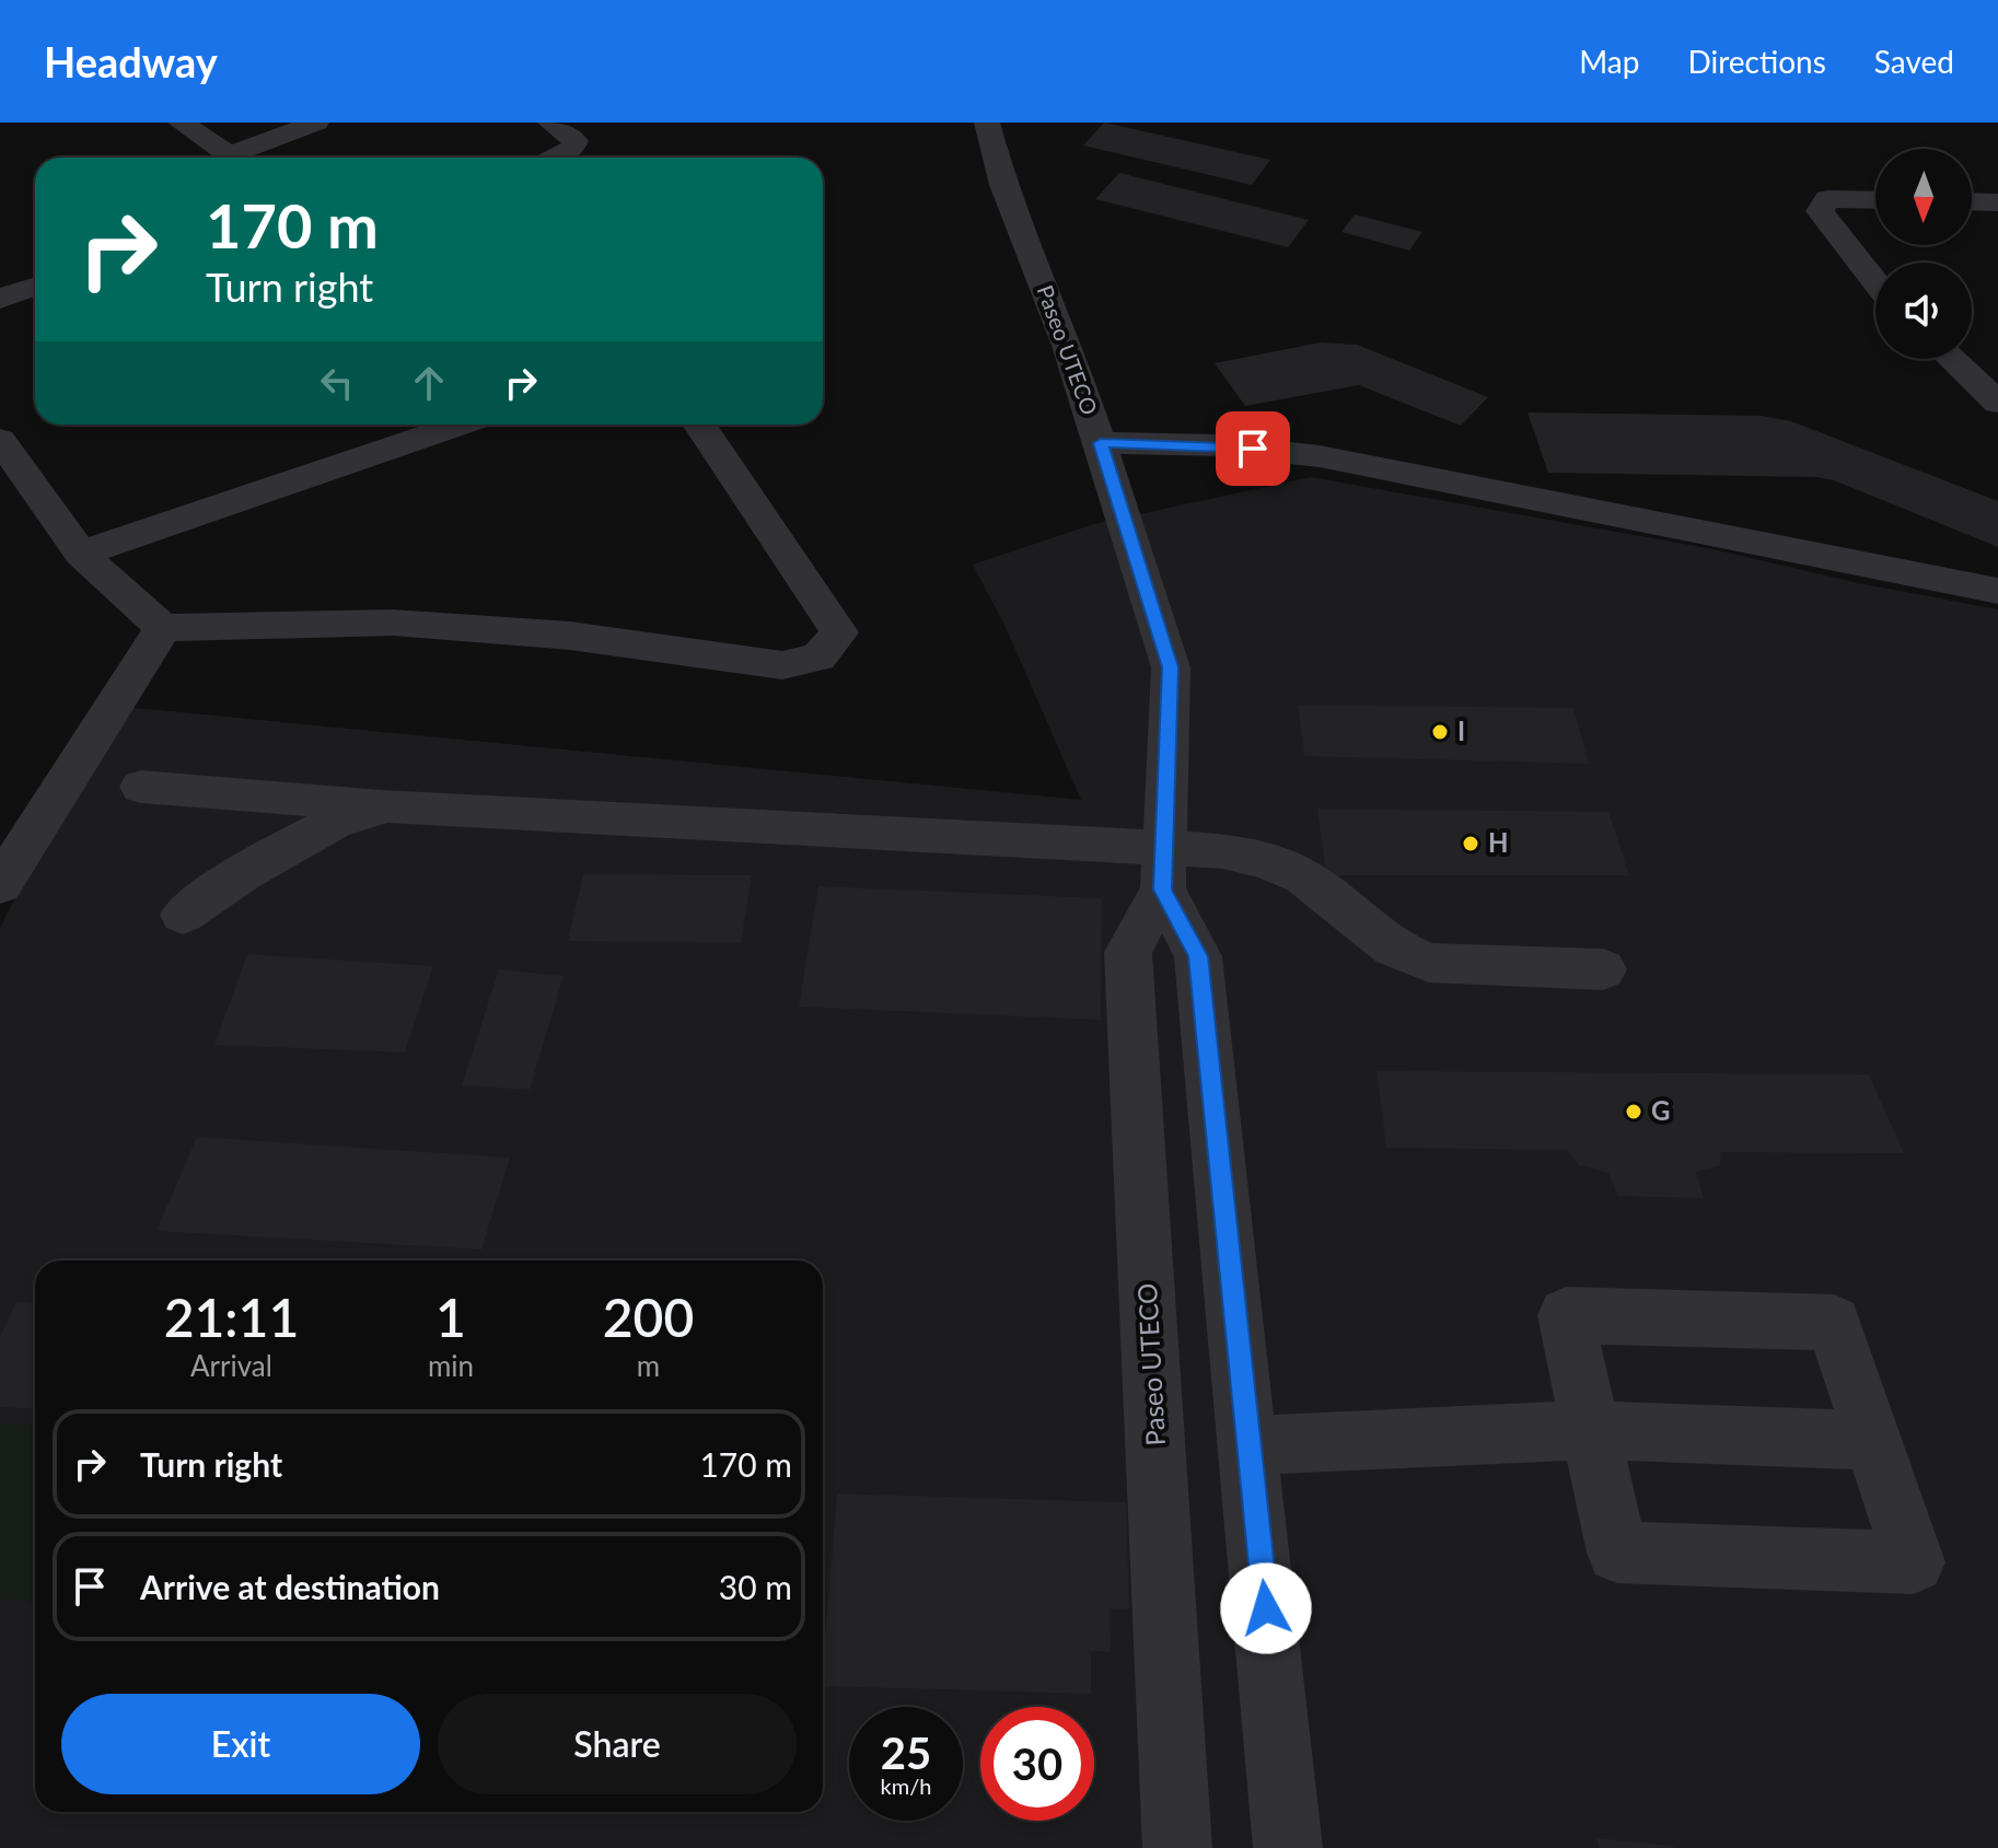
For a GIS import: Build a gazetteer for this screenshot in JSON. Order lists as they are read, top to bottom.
{
  "streets": {
    "street": ["Paseo UTECO"]
  },
  "places": ["I", "H", "G"],
  "north": "bottom",
  "page": {
    "header": "Headway",
    "nav": ["Map", "Directions", "Saved"],
    "turn": ["170 m", "Turn right"],
    "eta": [
      "21:11",
      "Arrival",
      "1",
      "min",
      "200",
      "m"
    ],
    "list": [
      {
        "name": "Turn right",
        "value": "170 m"
      },
      {
        "name": "Arrive at destination",
        "value": "30 m"
      }
    ],
    "buttons": ["Exit", "Share"],
    "speed": "25 km/h",
    "limit": "30"
  }
}
